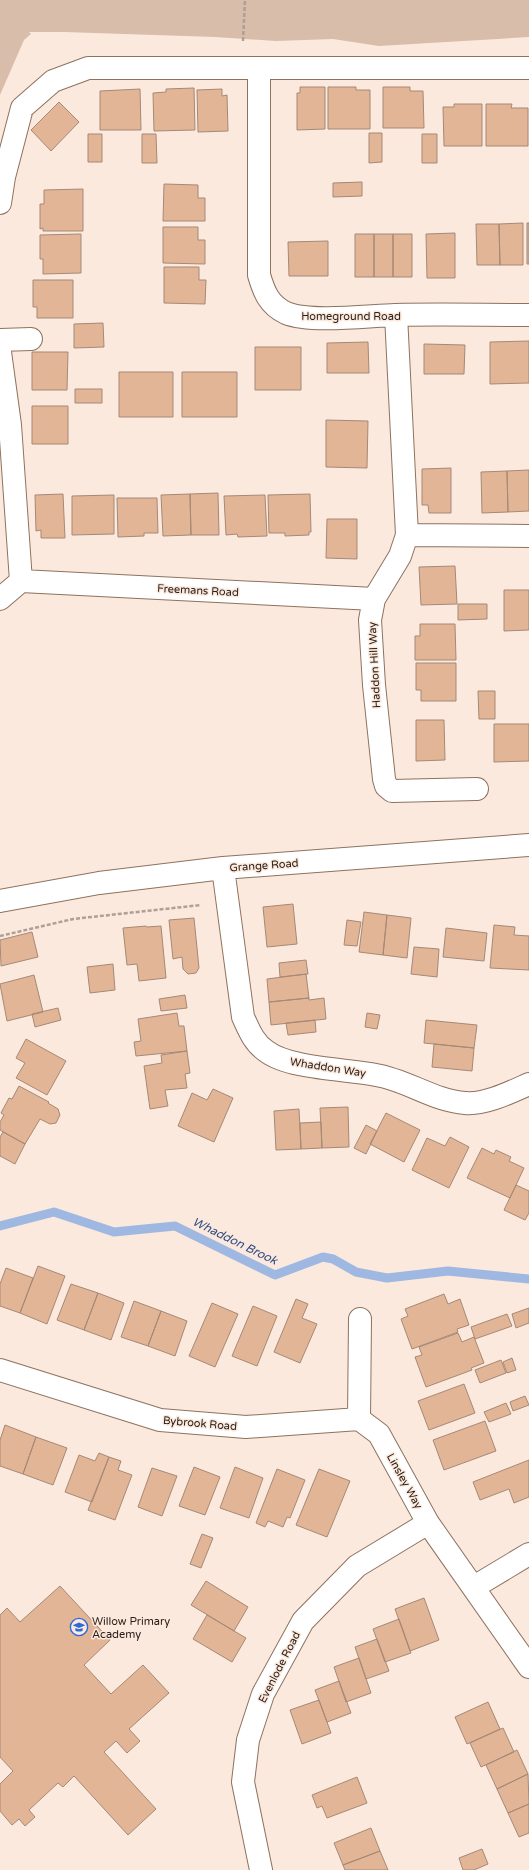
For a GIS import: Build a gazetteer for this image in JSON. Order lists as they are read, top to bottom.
{
  "streets": {
    "street": [
      "Homeground Road",
      "Freemans Road",
      "Haddon Hill Way",
      "Grange Road",
      "Whaddon Way",
      "Bybrook Road",
      "Linsley Way",
      "Evenlode Road"
    ]
  },
  "crossings": [
    ["Homeground Road", "Haddon Hill Way"],
    ["Freemans Road", "Haddon Hill Way"],
    ["Grange Road", "Whaddon Way"],
    ["Bybrook Road", "Linsley Way"],
    ["Linsley Way", "Evenlode Road"]
  ],
  "water": ["Whaddon Brook"],
  "places": {
    "school or university": ["Willow Primary Academy"]
  }
}
